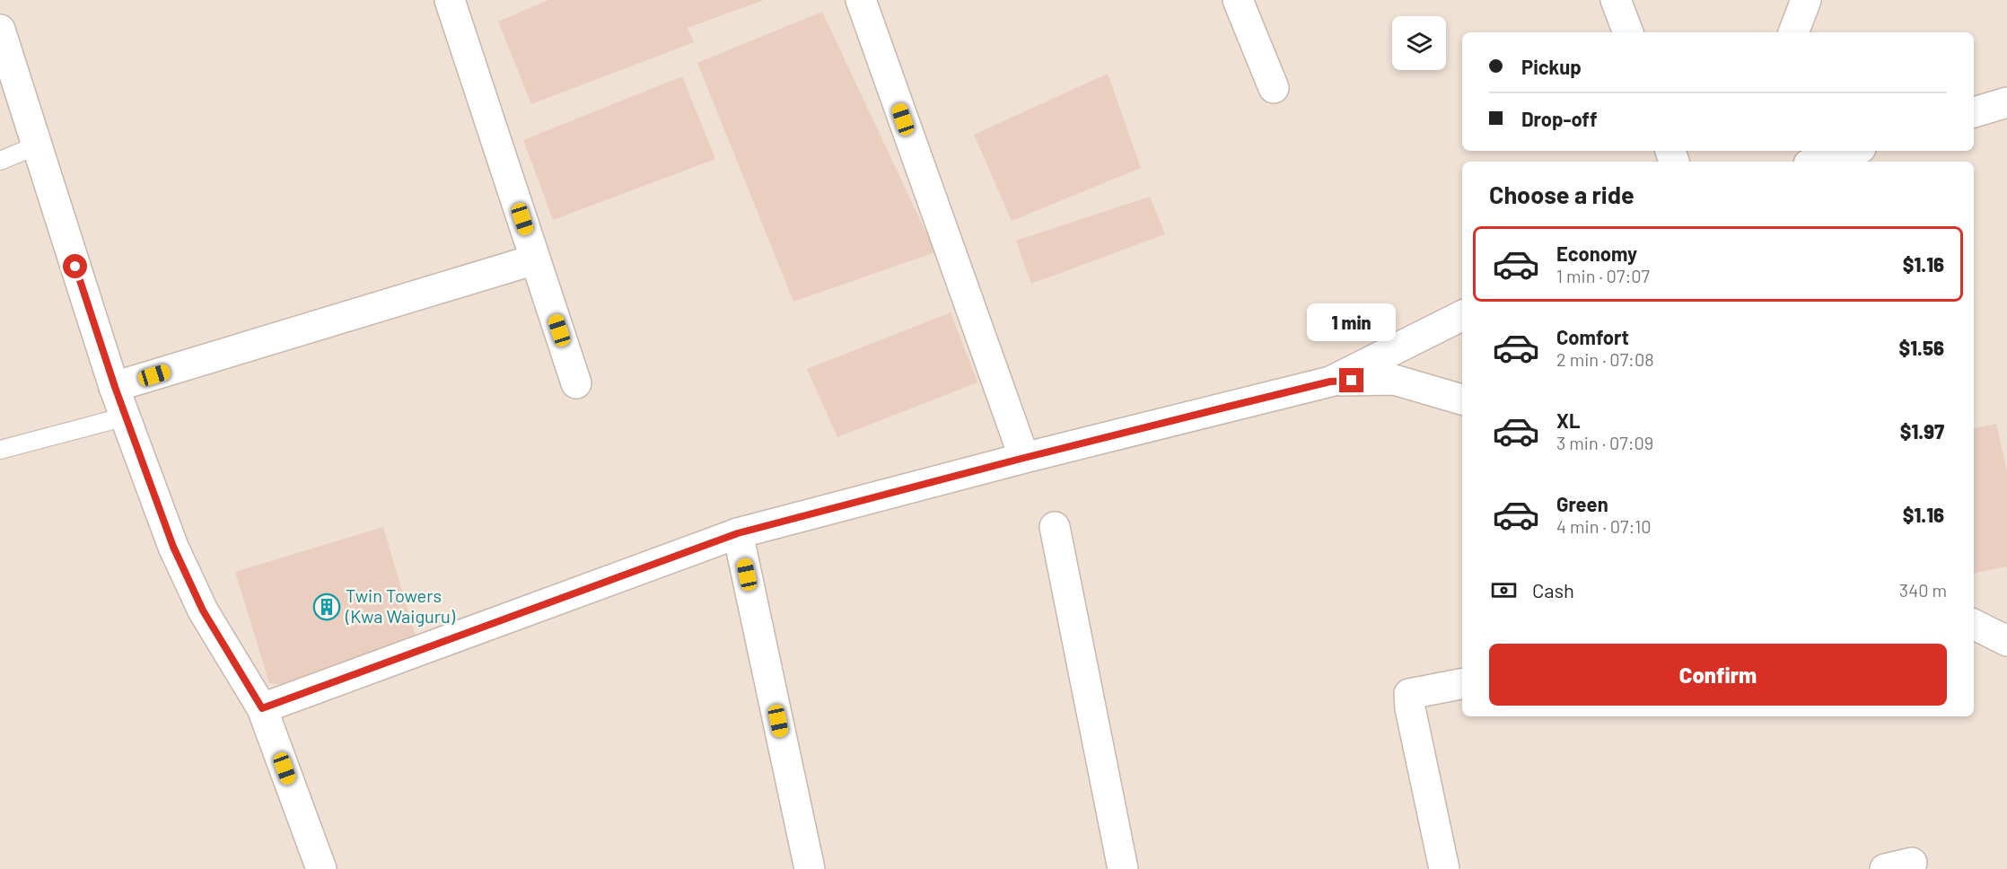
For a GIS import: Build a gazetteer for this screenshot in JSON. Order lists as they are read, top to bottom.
{
  "places": {
    "building": ["Twin Towers (Kwa Waiguru)"]
  },
  "page": {
    "banner": ["Pickup", "Drop-off"],
    "heading": "Choose a ride",
    "list": [
      {
        "name": "Economy",
        "note": "1 min · 07:07",
        "value": "$1.16"
      },
      {
        "name": "Comfort",
        "note": "2 min · 07:08",
        "value": "$1.56"
      },
      {
        "name": "XL",
        "note": "3 min · 07:09",
        "value": "$1.97"
      },
      {
        "name": "Green",
        "note": "4 min · 07:10",
        "value": "$1.16"
      }
    ],
    "bubble": "1 min",
    "pay": ["Cash", "340 m"],
    "buttons": "Confirm"
  }
}
